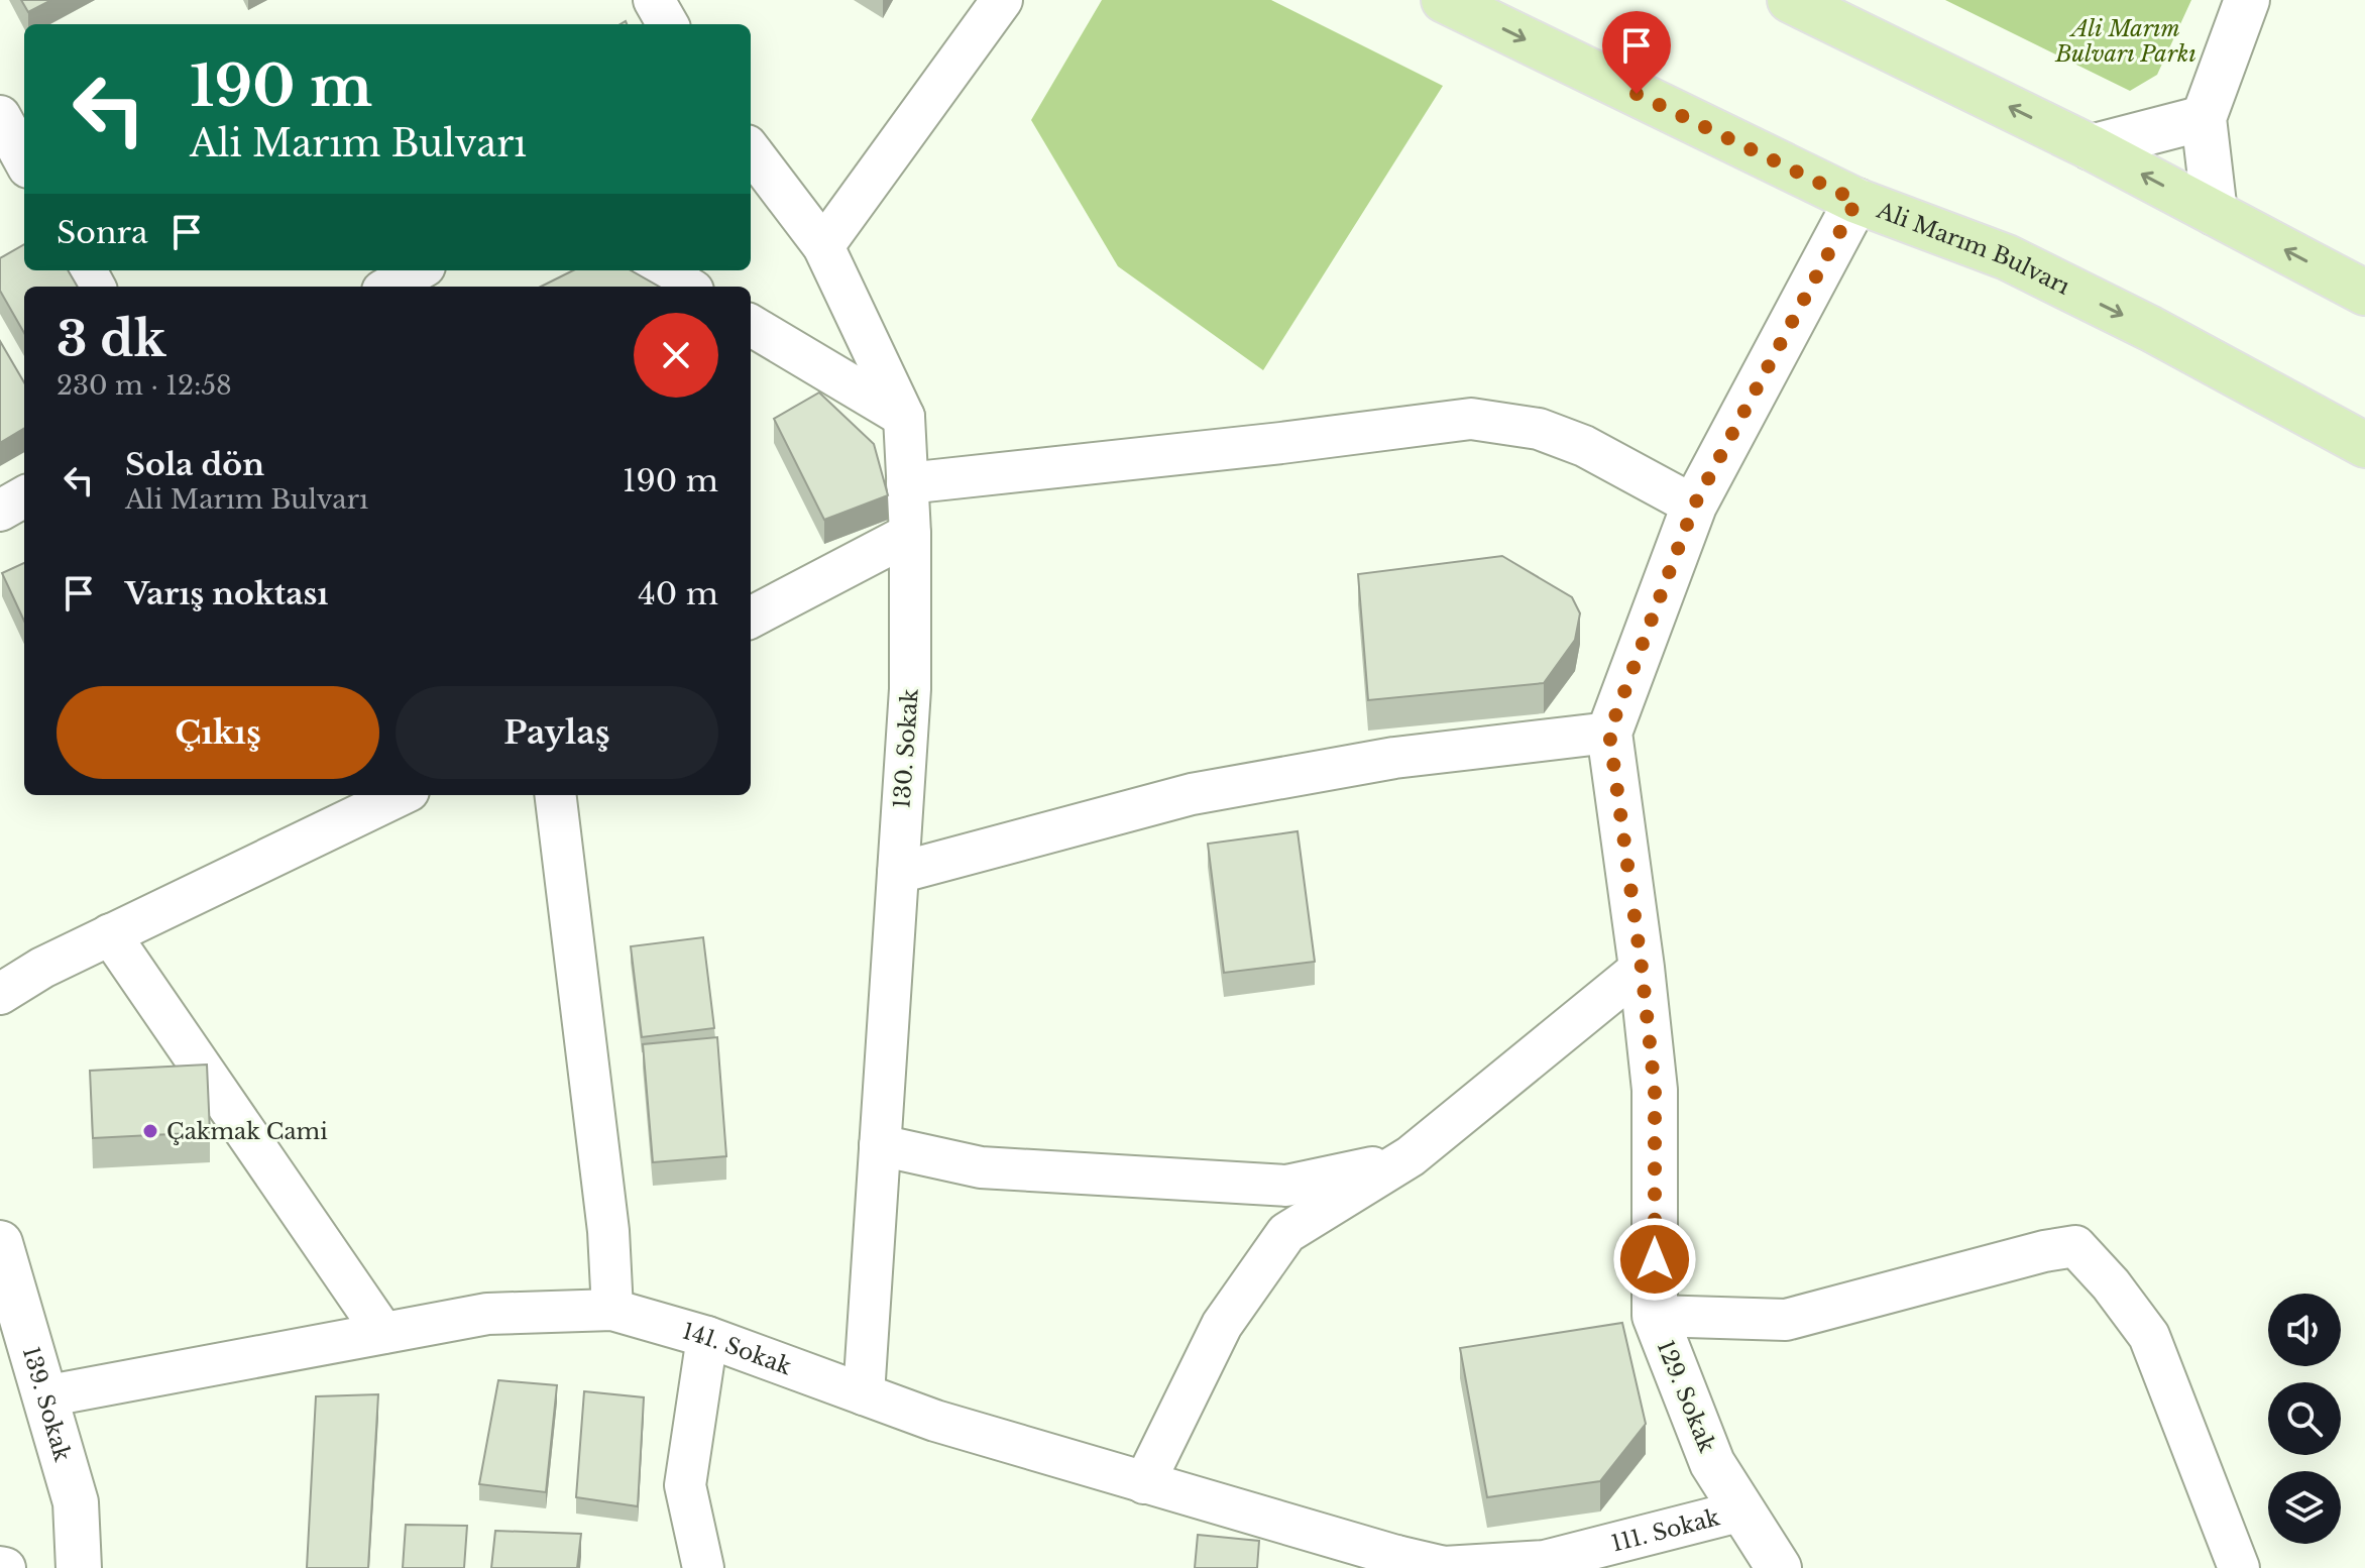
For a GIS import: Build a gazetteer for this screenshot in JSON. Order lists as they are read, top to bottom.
{
  "streets": {
    "main road": ["Ali Marım Bulvarı"],
    "street": [
      "130. Sokak",
      "141. Sokak",
      "129. Sokak",
      "139. Sokak",
      "111. Sokak"
    ]
  },
  "crossings": [
    ["Ali Marım Bulvarı", "129. Sokak"],
    ["130. Sokak", "141. Sokak"],
    ["141. Sokak", "139. Sokak"],
    ["141. Sokak", "111. Sokak"],
    ["129. Sokak", "111. Sokak"]
  ],
  "parks": ["Ali Marım Bulvarı Parkı"],
  "places": ["Çakmak Cami"],
  "page": {
    "turn": ["190 m", "Ali Marım Bulvarı"],
    "then": "Sonra",
    "heading": ["3 dk", "230 m · 12:58"],
    "list": [
      {
        "name": "Sola dön",
        "note": "Ali Marım Bulvarı",
        "value": "190 m"
      },
      {
        "name": "Varış noktası",
        "value": "40 m"
      }
    ],
    "buttons": ["Çıkış", "Paylaş"]
  }
}
